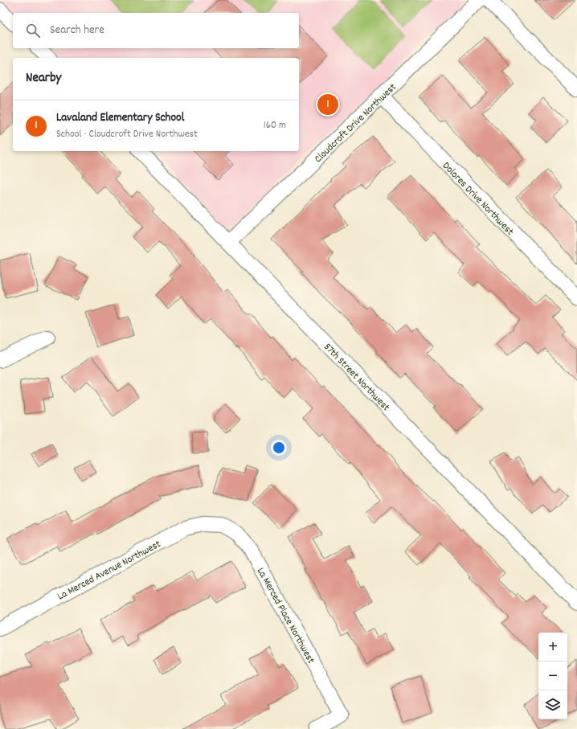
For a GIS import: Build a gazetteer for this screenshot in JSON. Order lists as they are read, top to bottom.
{
  "streets": {
    "street": [
      "Cloudcroft Drive Northwest",
      "Dolores Drive Northwest",
      "57th Street Northwest",
      "La Merced Avenue Northwest",
      "La Merced Place Northwest"
    ]
  },
  "crossings": [
    ["Cloudcroft Drive Northwest", "Dolores Drive Northwest"],
    ["Cloudcroft Drive Northwest", "57th Street Northwest"],
    ["La Merced Avenue Northwest", "La Merced Place Northwest"]
  ],
  "page": {
    "search": "Search here",
    "heading": "Nearby",
    "pins": "1",
    "list": [
      {
        "mark": "1",
        "name": "Lavaland Elementary School",
        "note": "School · Cloudcroft Drive Northwest",
        "value": "160 m"
      }
    ],
    "map_buttons": ["+", "−"]
  }
}
